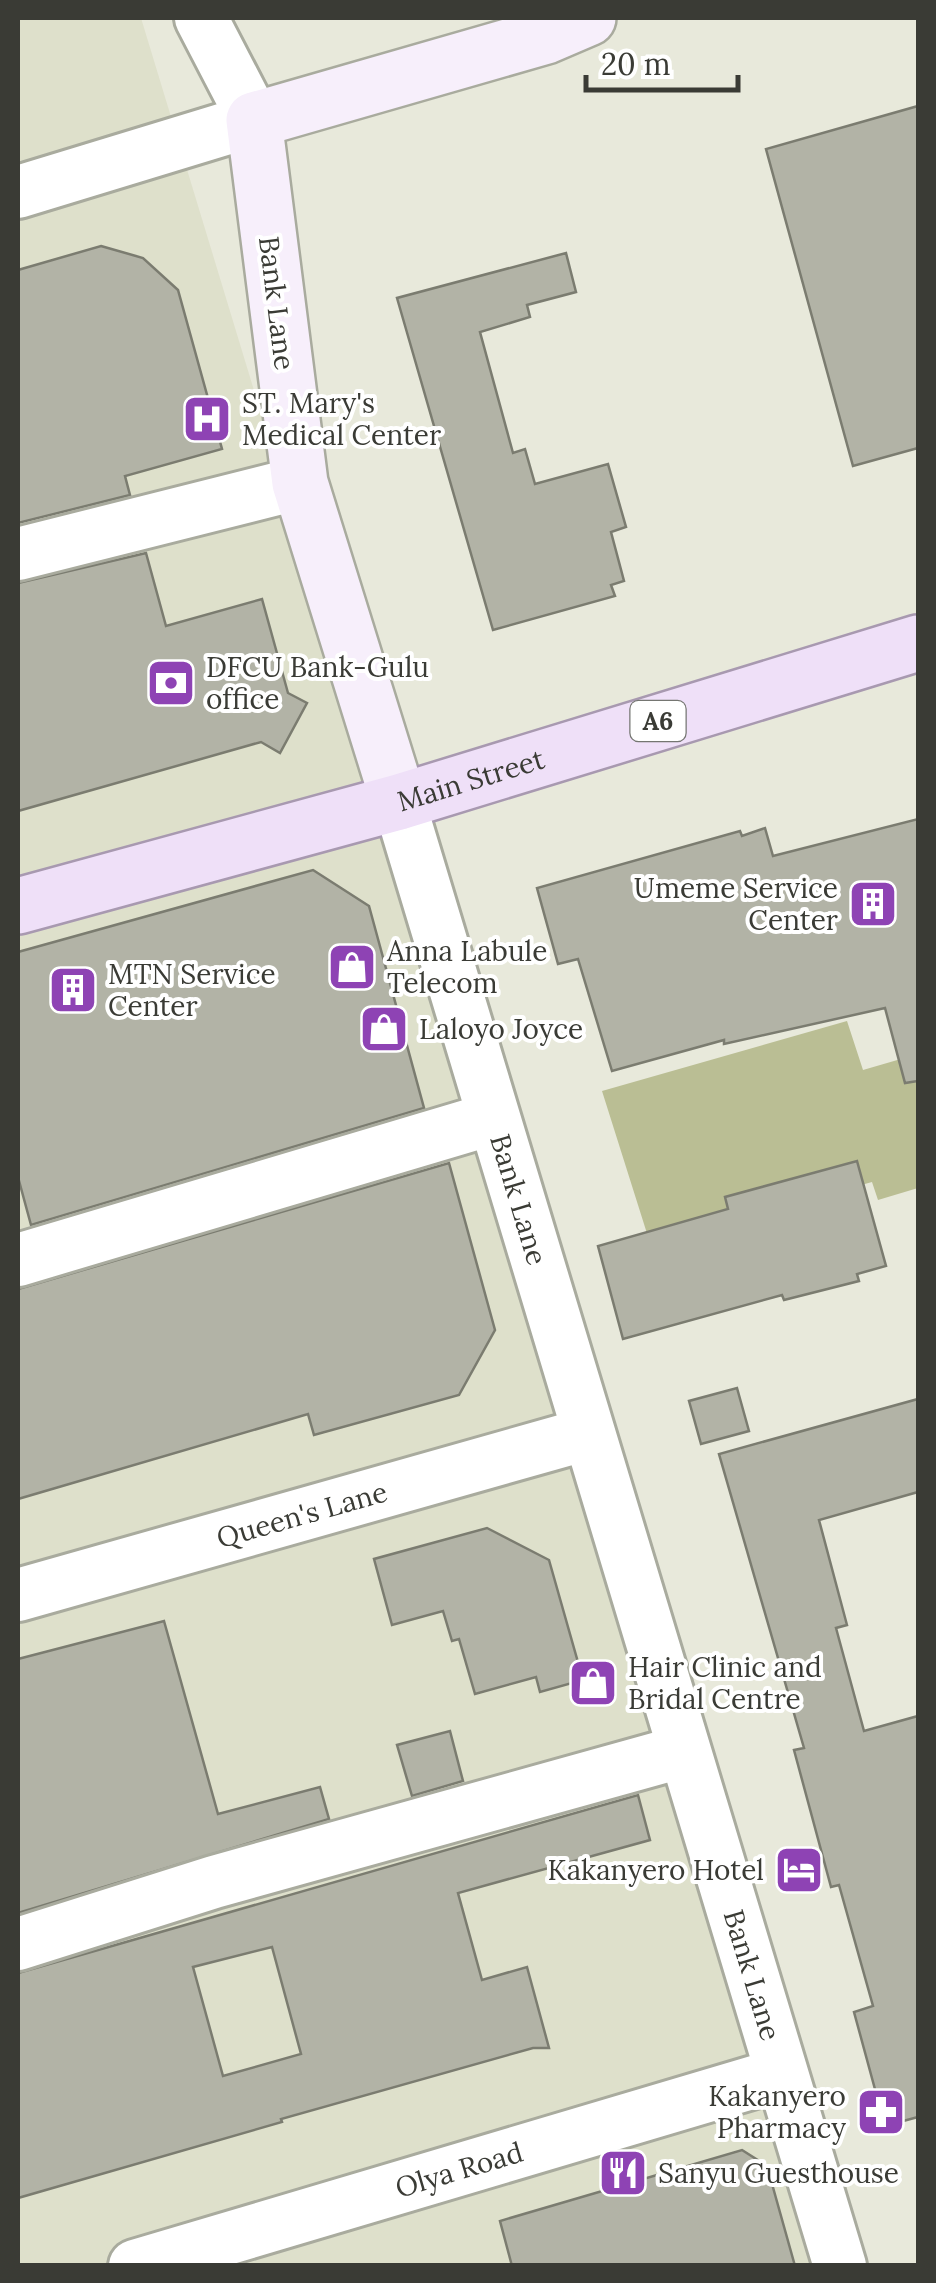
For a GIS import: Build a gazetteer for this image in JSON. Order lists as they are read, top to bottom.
{
  "streets": {
    "main road": ["A6", "Main Street"],
    "street": ["Bank Lane", "Queen's Lane", "Olya Road"]
  },
  "crossings": [
    ["Bank Lane", "Main Street"],
    ["Bank Lane", "Queen's Lane"],
    ["Bank Lane", "Olya Road"]
  ],
  "places": {
    "hospital": ["ST. Mary's Medical Center"],
    "bank": ["DFCU Bank-Gulu office"],
    "building": ["Umeme Service Center", "MTN Service Center"],
    "shop": ["Anna Labule Telecom", "Laloyo Joyce", "Hair Clinic and Bridal Centre"],
    "hotel": ["Kakanyero Hotel"],
    "pharmacy": ["Kakanyero Pharmacy"],
    "restaurant": ["Sanyu Guesthouse"]
  },
  "scale_bar": "20 m"
}
